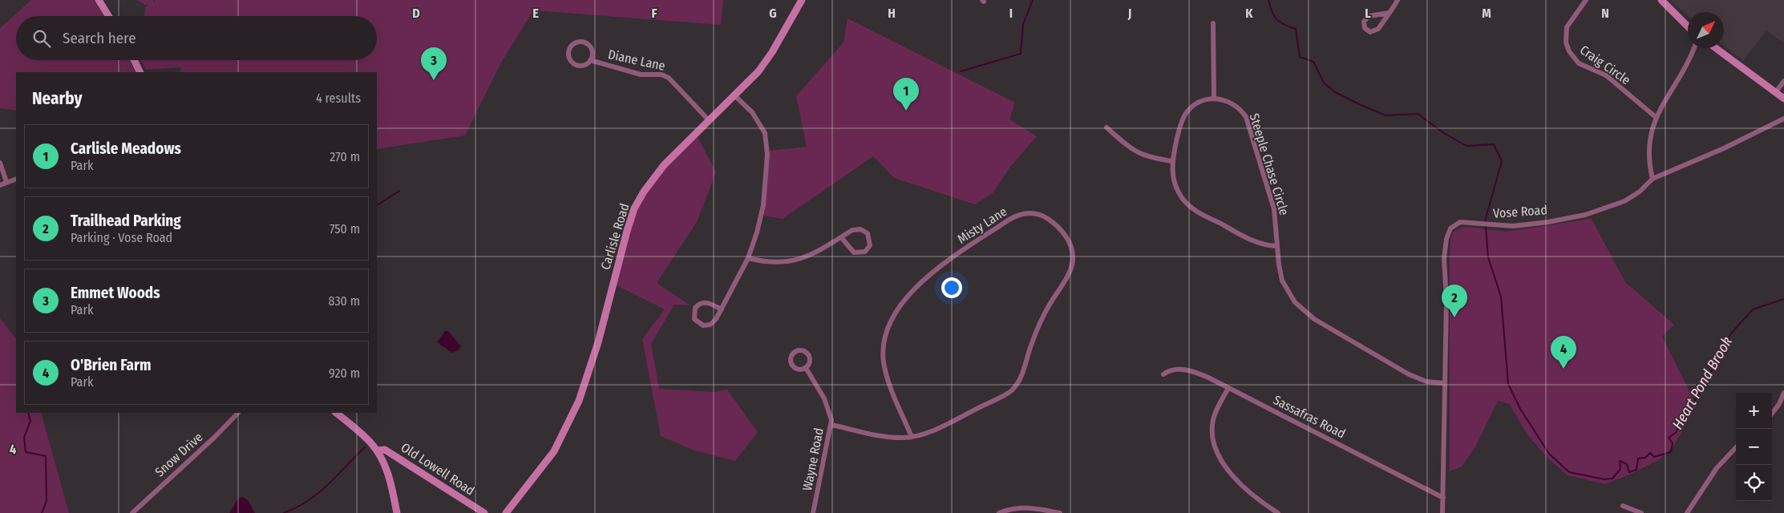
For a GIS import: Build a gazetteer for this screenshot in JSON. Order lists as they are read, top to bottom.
{
  "streets": {
    "main road": ["Carlisle Road", "Old Lowell Road"],
    "street": [
      "Diane Lane",
      "Craig Circle",
      "Steeple Chase Circle",
      "Vose Road",
      "Misty Lane",
      "Sassafras Road",
      "Snow Drive",
      "Wayne Road"
    ]
  },
  "crossings": [
    ["Diane Lane", "Carlisle Road"],
    ["Steeple Chase Circle", "Vose Road"],
    ["Vose Road", "Sassafras Road"],
    ["Misty Lane", "Wayne Road"]
  ],
  "water": ["Heart Pond Brook"],
  "north": "top right",
  "page": {
    "search": "Search here",
    "pins": [
      "3",
      "1",
      "2",
      "4"
    ],
    "heading": ["Nearby", "4 results"],
    "list": [
      {
        "mark": "1",
        "name": "Carlisle Meadows",
        "note": "Park",
        "value": "270 m"
      },
      {
        "mark": "2",
        "name": "Trailhead Parking",
        "note": "Parking · Vose Road",
        "value": "750 m"
      },
      {
        "mark": "3",
        "name": "Emmet Woods",
        "note": "Park",
        "value": "830 m"
      },
      {
        "mark": "4",
        "name": "O'Brien Farm",
        "note": "Park",
        "value": "920 m"
      }
    ],
    "map_buttons": ["+", "−"]
  },
  "grid": {
    "columns": [
      "D",
      "E",
      "F",
      "G",
      "H",
      "I",
      "J",
      "K",
      "L",
      "M",
      "N"
    ],
    "rows": ["4"]
  }
}
